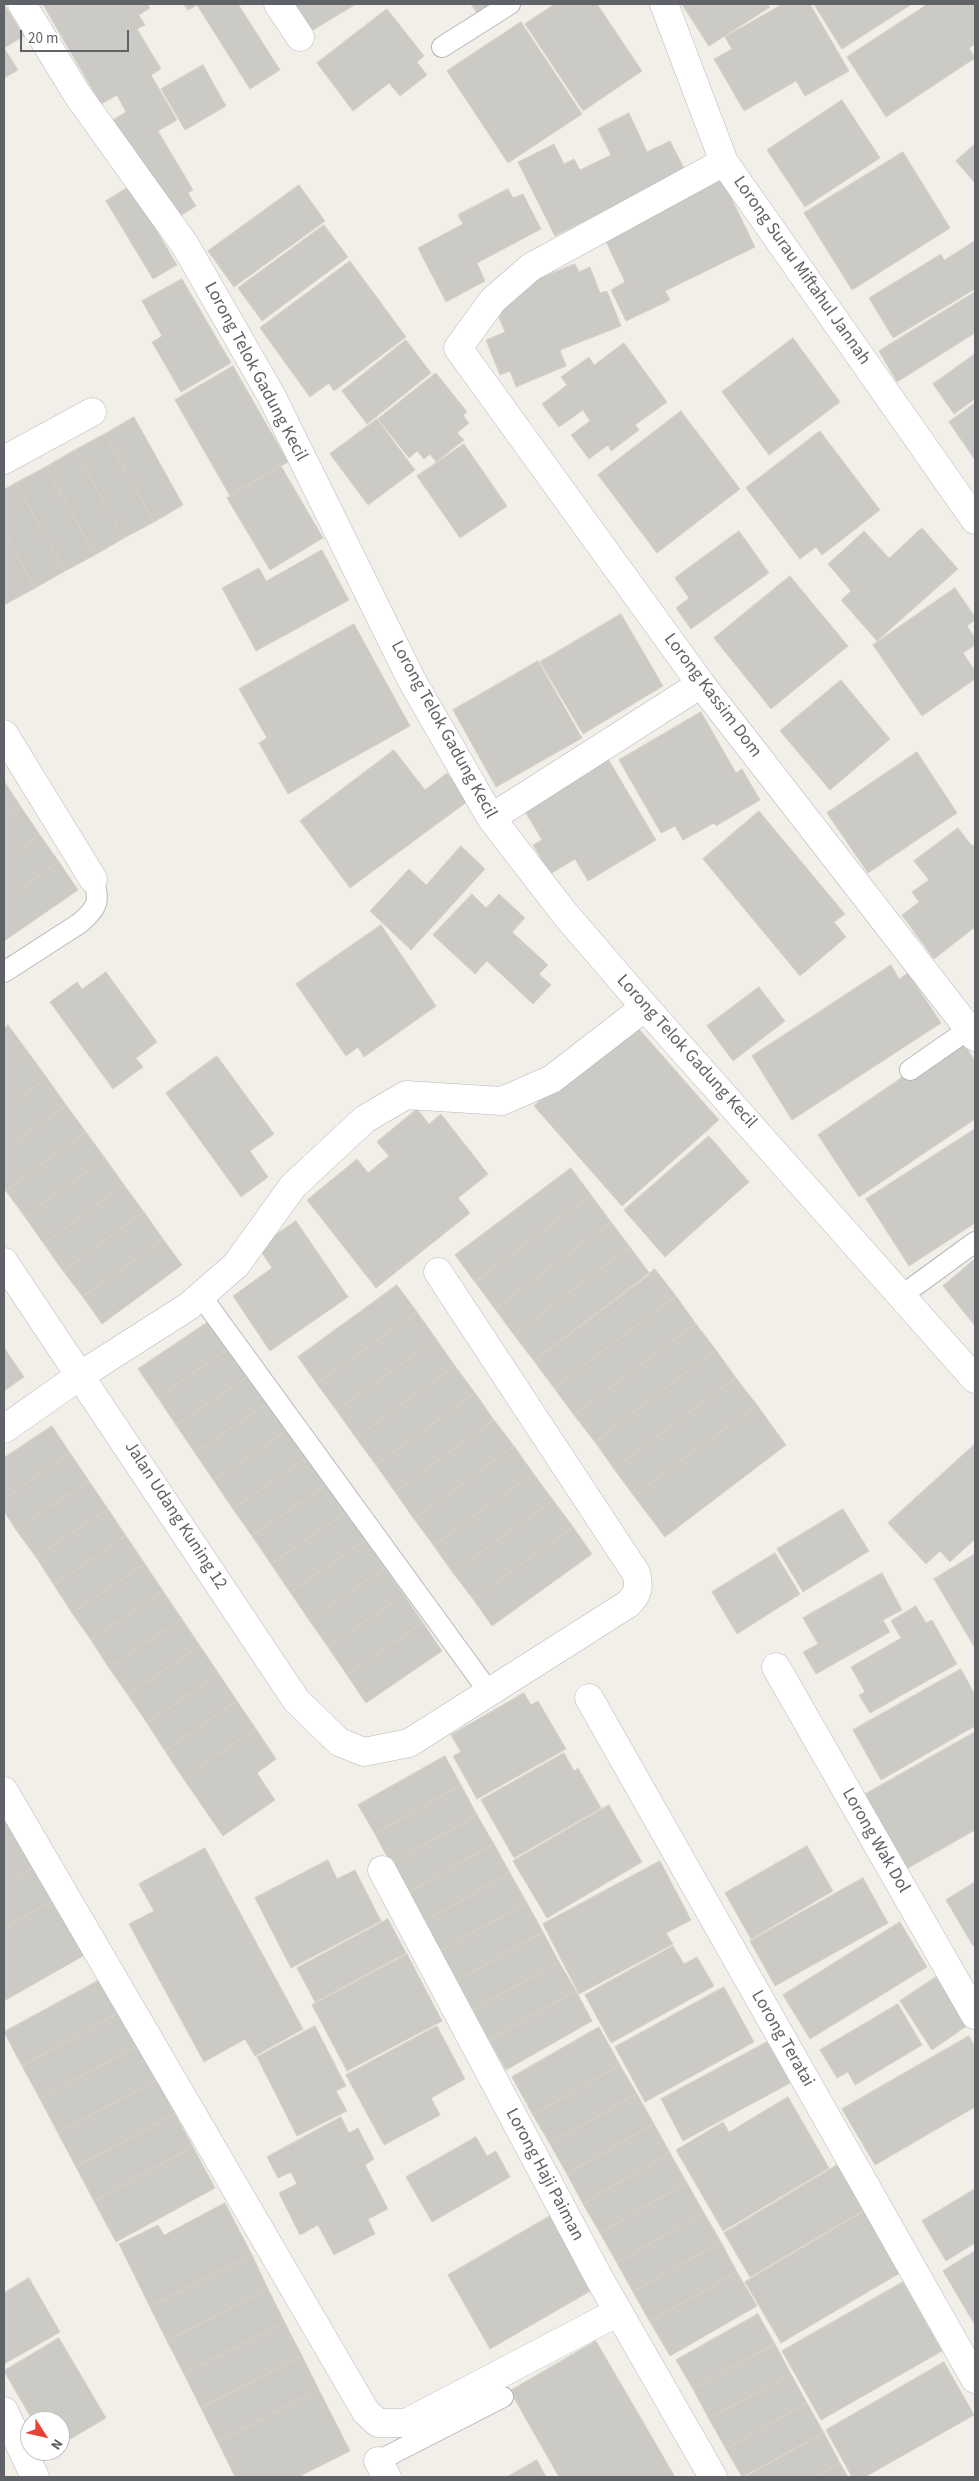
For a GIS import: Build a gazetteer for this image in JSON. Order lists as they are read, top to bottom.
{
  "streets": {
    "street": [
      "Lorong Surau Miftahul Jannah",
      "Lorong Telok Gadung Kecil",
      "Lorong Kassim Dom",
      "Jalan Udang Kuning 12",
      "Lorong Wak Dol",
      "Lorong Teratai",
      "Lorong Haji Paiman"
    ]
  },
  "crossings": [
    ["Lorong Surau Miftahul Jannah", "Lorong Kassim Dom"]
  ],
  "scale_bar": "20 m",
  "north": "bottom right"
}
